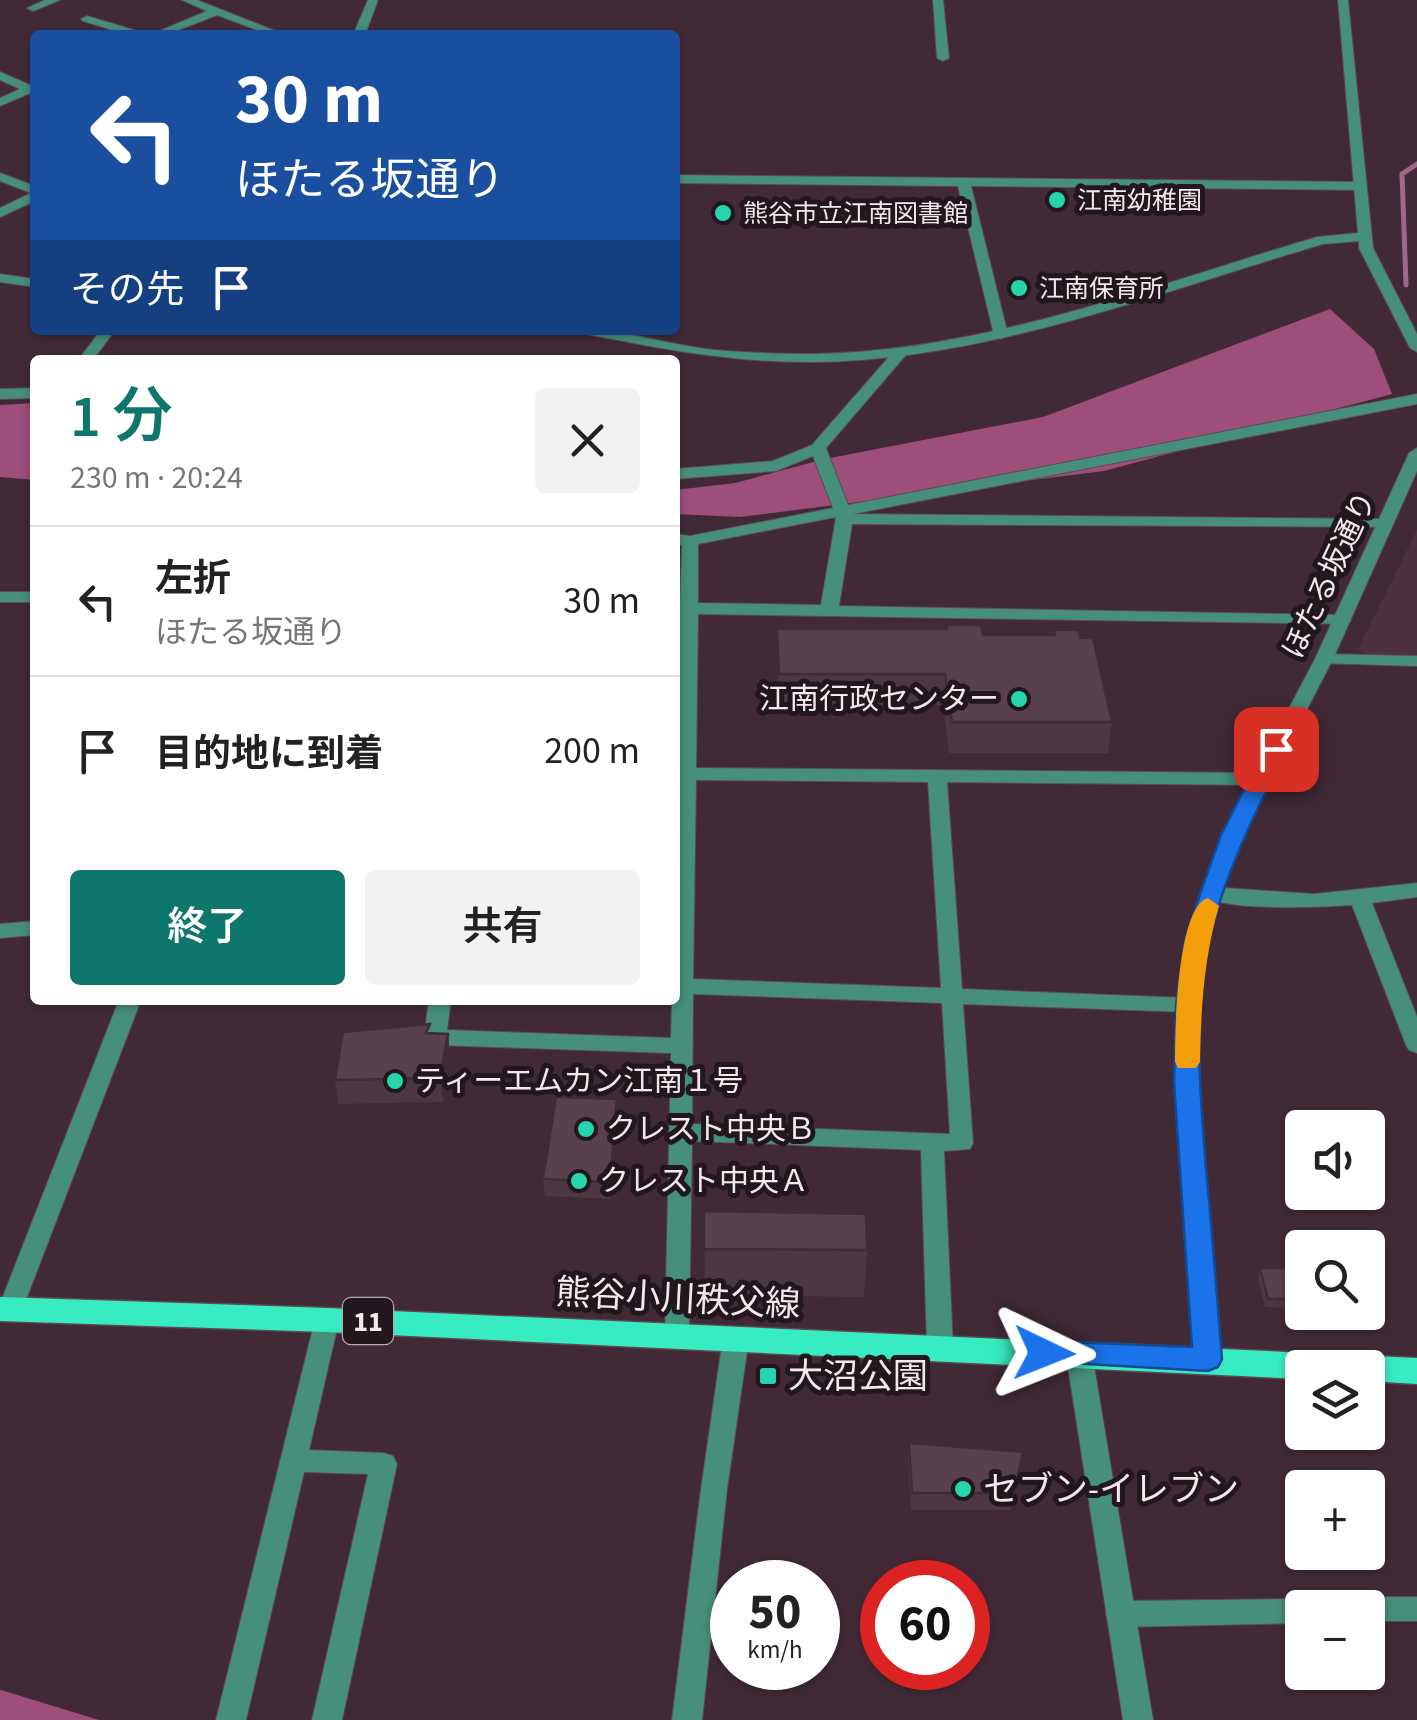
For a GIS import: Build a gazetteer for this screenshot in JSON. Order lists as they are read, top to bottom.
{
  "streets": {
    "main road": ["熊谷小川秩父線", "11"],
    "street": ["ほたる坂通り"]
  },
  "crossings": [
    ["ほたる坂通り", "熊谷小川秩父線"]
  ],
  "places": {
    "other": [
      "江南幼稚園",
      "熊谷市立江南図書館",
      "江南保育所",
      "江南行政センター",
      "ティーエムカン江南１号",
      "クレスト中央Ｂ",
      "クレスト中央Ａ",
      "セブン-イレブン"
    ],
    "transit": ["大沼公園"]
  },
  "page": {
    "turn": ["30 m", "ほたる坂通り"],
    "then": "その先",
    "heading": ["1 分", "230 m · 20:24"],
    "list": [
      {
        "name": "左折",
        "note": "ほたる坂通り",
        "value": "30 m"
      },
      {
        "name": "目的地に到着",
        "value": "200 m"
      }
    ],
    "buttons": ["終了", "共有"],
    "map_buttons": ["+", "−"],
    "speed": "50 km/h",
    "limit": "60"
  }
}
